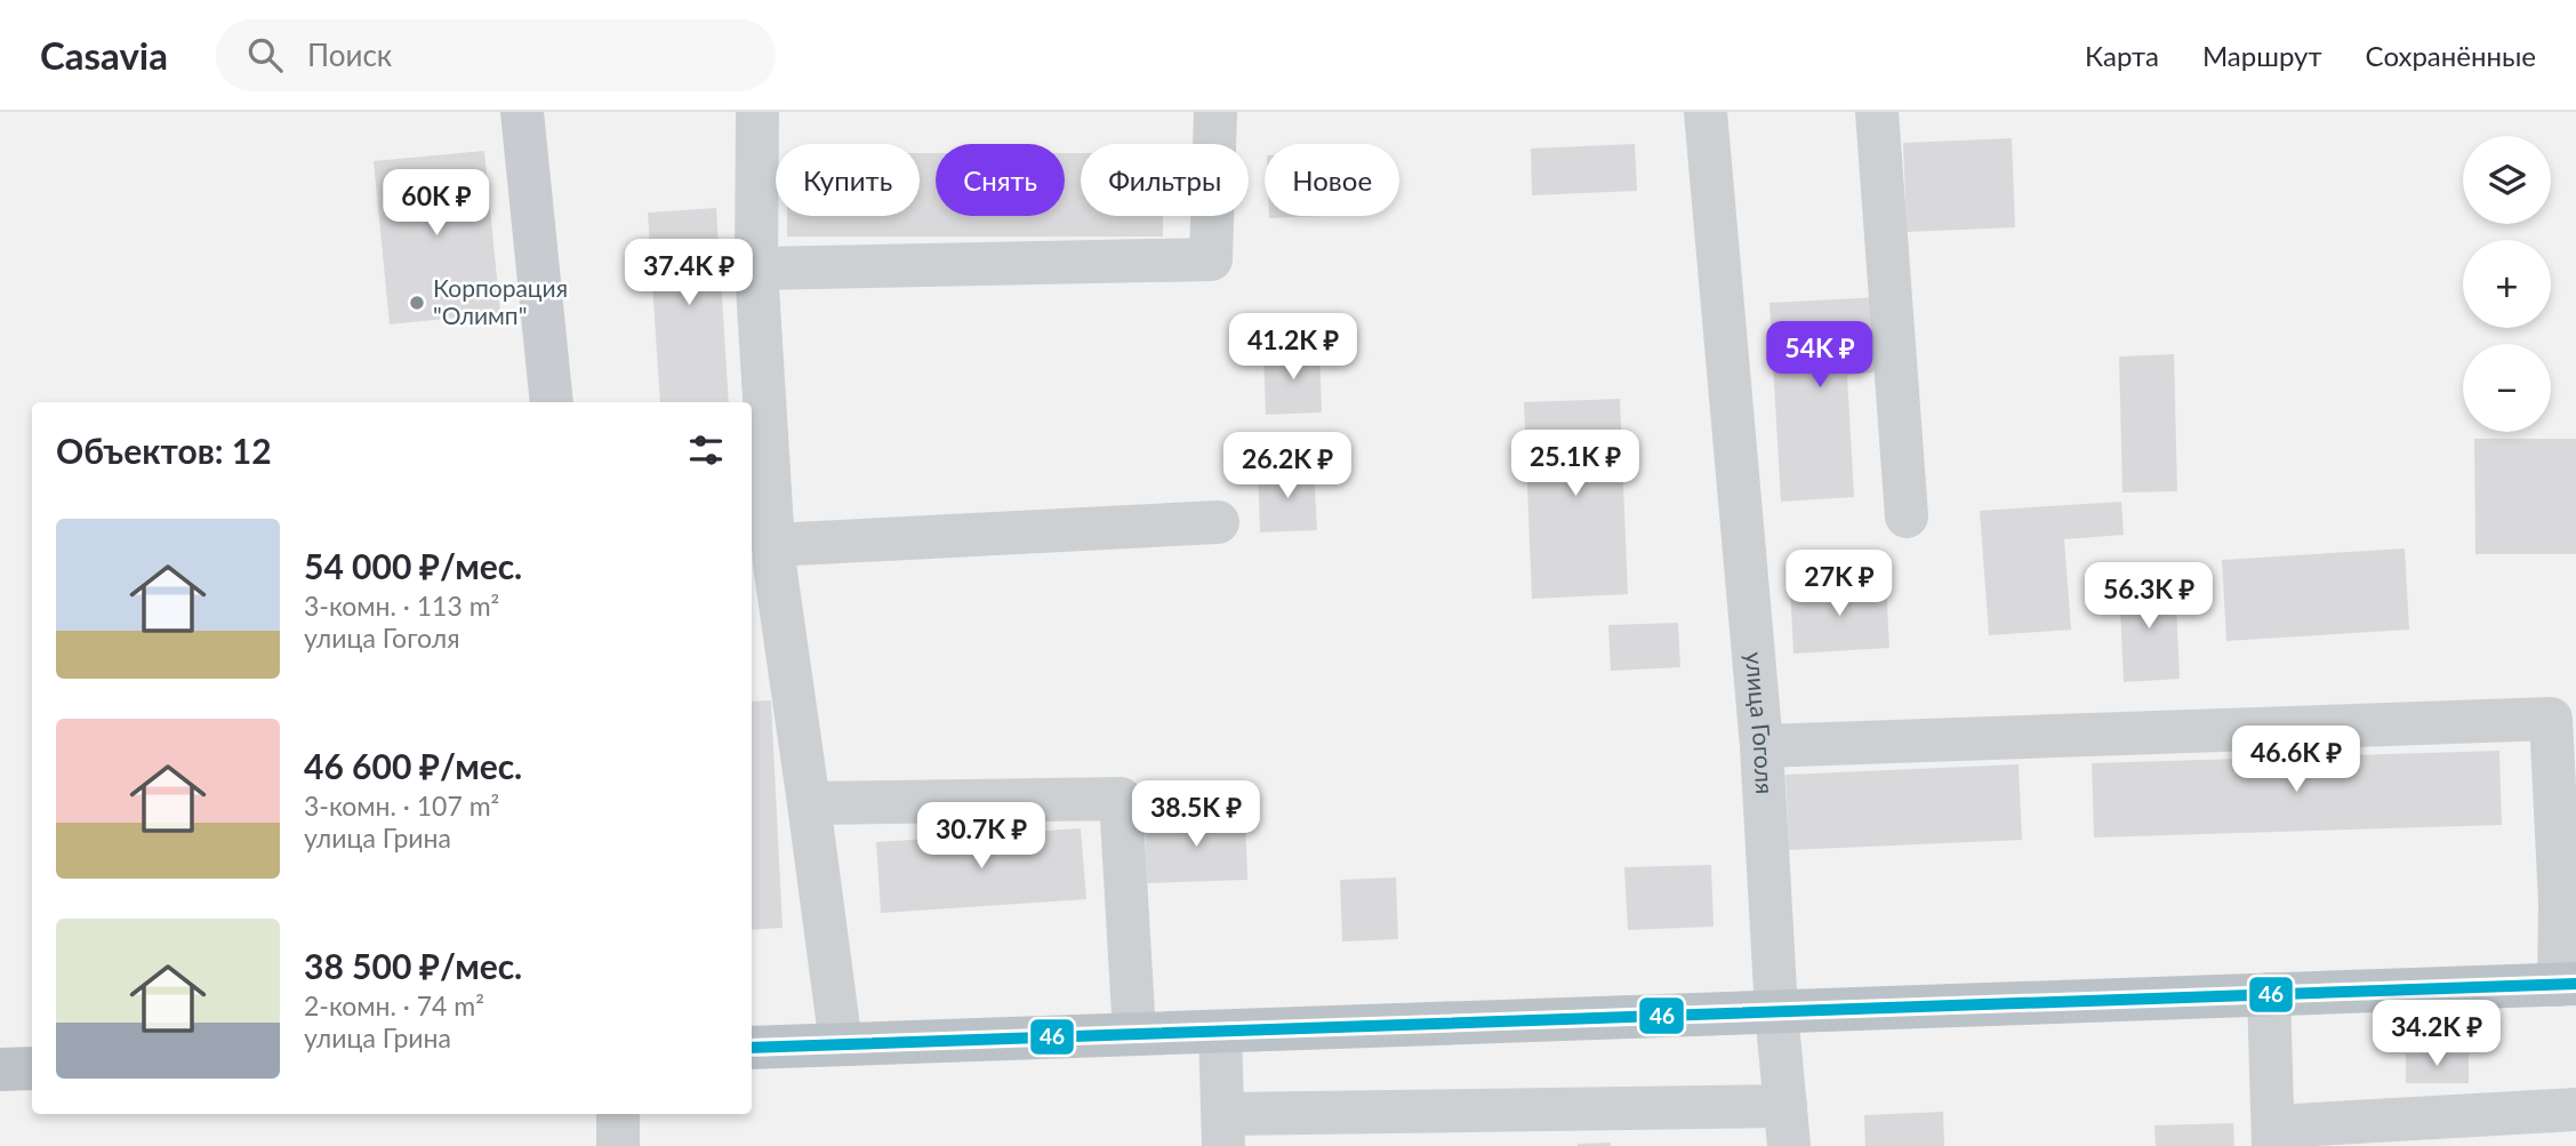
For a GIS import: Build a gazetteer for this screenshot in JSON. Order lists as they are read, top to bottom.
{
  "streets": {
    "street": ["улица Гоголя"]
  },
  "places": ["Корпорация \"Олимп\""],
  "lines": ["transit line 46"],
  "page": {
    "header": "Casavia",
    "search": "Поиск",
    "nav": ["Карта", "Маршрут", "Сохранённые"],
    "map_buttons": ["+", "−"],
    "chip": [
      "Купить",
      "Снять",
      "Фильтры",
      "Новое"
    ],
    "price": [
      "60K ₽",
      "37.4K ₽",
      "41.2K ₽",
      "54K ₽",
      "25.1K ₽",
      "26.2K ₽",
      "27K ₽",
      "56.3K ₽",
      "46.6K ₽",
      "38.5K ₽",
      "30.7K ₽",
      "34.2K ₽"
    ],
    "heading": "Объектов: 12",
    "list": [
      {
        "name": "54 000 ₽/мес.",
        "note": "3-комн. · 113 m² · улица Гоголя"
      },
      {
        "name": "46 600 ₽/мес.",
        "note": "3-комн. · 107 m² · улица Грина"
      },
      {
        "name": "38 500 ₽/мес.",
        "note": "2-комн. · 74 m² · улица Грина"
      }
    ]
  }
}
